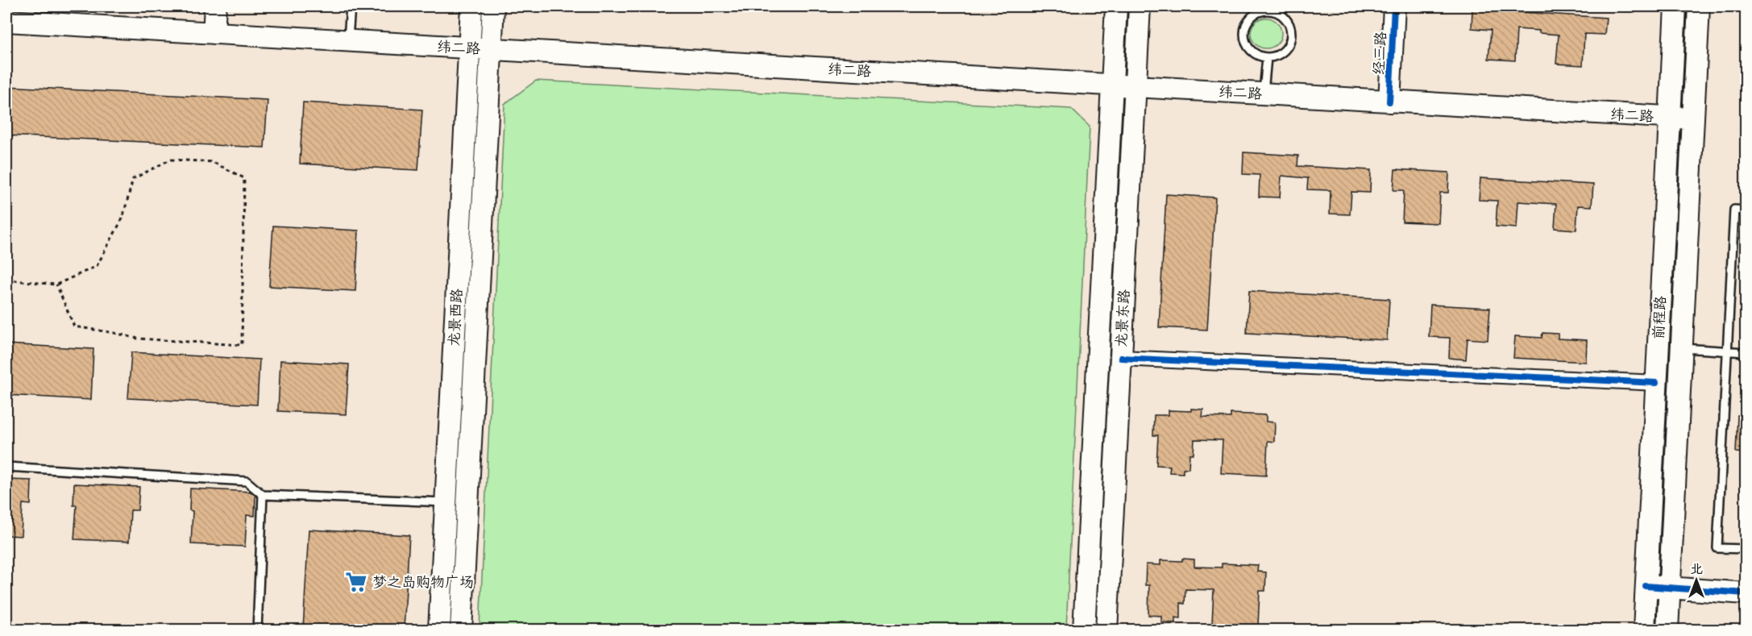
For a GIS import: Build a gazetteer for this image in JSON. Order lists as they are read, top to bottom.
{
  "streets": {
    "main road": [
      "纬二路",
      "经三路",
      "龙景西路",
      "前程路",
      "龙景东路"
    ]
  },
  "crossings": [
    ["纬二路", "经三路"],
    ["纬二路", "龙景西路"],
    ["纬二路", "前程路"],
    ["纬二路", "龙景东路"]
  ],
  "places": {
    "supermarket": ["梦之岛购物广场"]
  },
  "north": "top"
}
